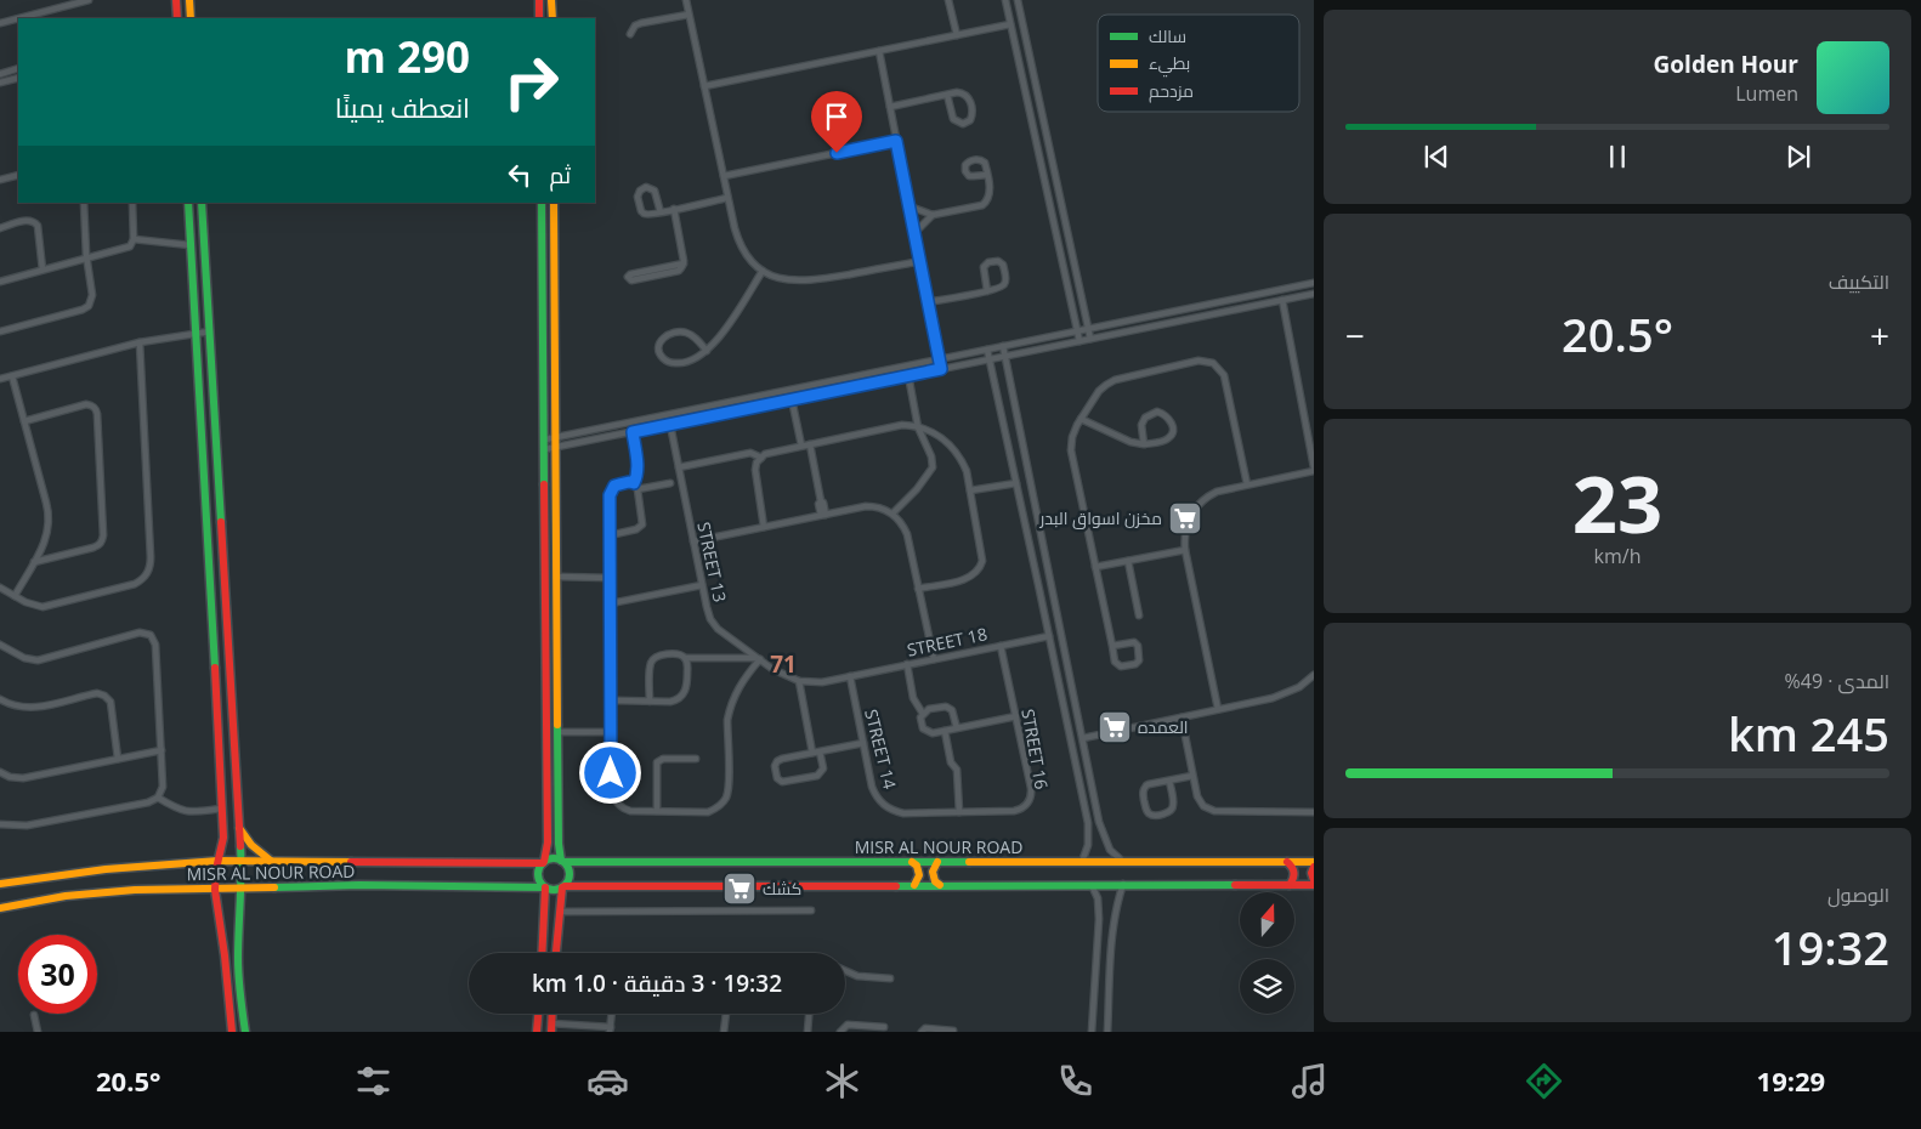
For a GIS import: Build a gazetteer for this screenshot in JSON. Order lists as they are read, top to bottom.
{
  "streets": {
    "street": [
      "STREET 13",
      "STREET 18",
      "STREET 14",
      "STREET 16",
      "MISR AL NOUR ROAD"
    ]
  },
  "crossings": [
    ["STREET 13", "STREET 18"],
    ["STREET 13", "STREET 14"],
    ["STREET 18", "STREET 14"],
    ["STREET 18", "STREET 16"],
    ["STREET 14", "STREET 16"]
  ],
  "districts": ["71"],
  "places": {
    "supermarket": ["مخزن اسواق البدر", "العمده", "كشك"]
  },
  "legend": ["سالك", "بطيء", "مزدحم"],
  "north": "top",
  "page": {
    "turn": ["290 m", "انعطف يمينًا"],
    "song": ["Golden Hour", "Lumen"],
    "then": "ثم",
    "tile": [
      "التكييف",
      ["23", "km/h"],
      ["المدى · 49%", "245 km"],
      ["الوصول", "19:32"]
    ],
    "heat": ["−", "20.5°", "+"],
    "limit": "30",
    "trip": "19:32 · 3 دقيقة · 1.0 km",
    "tabs": ["19:29", "20.5°"]
  }
}
